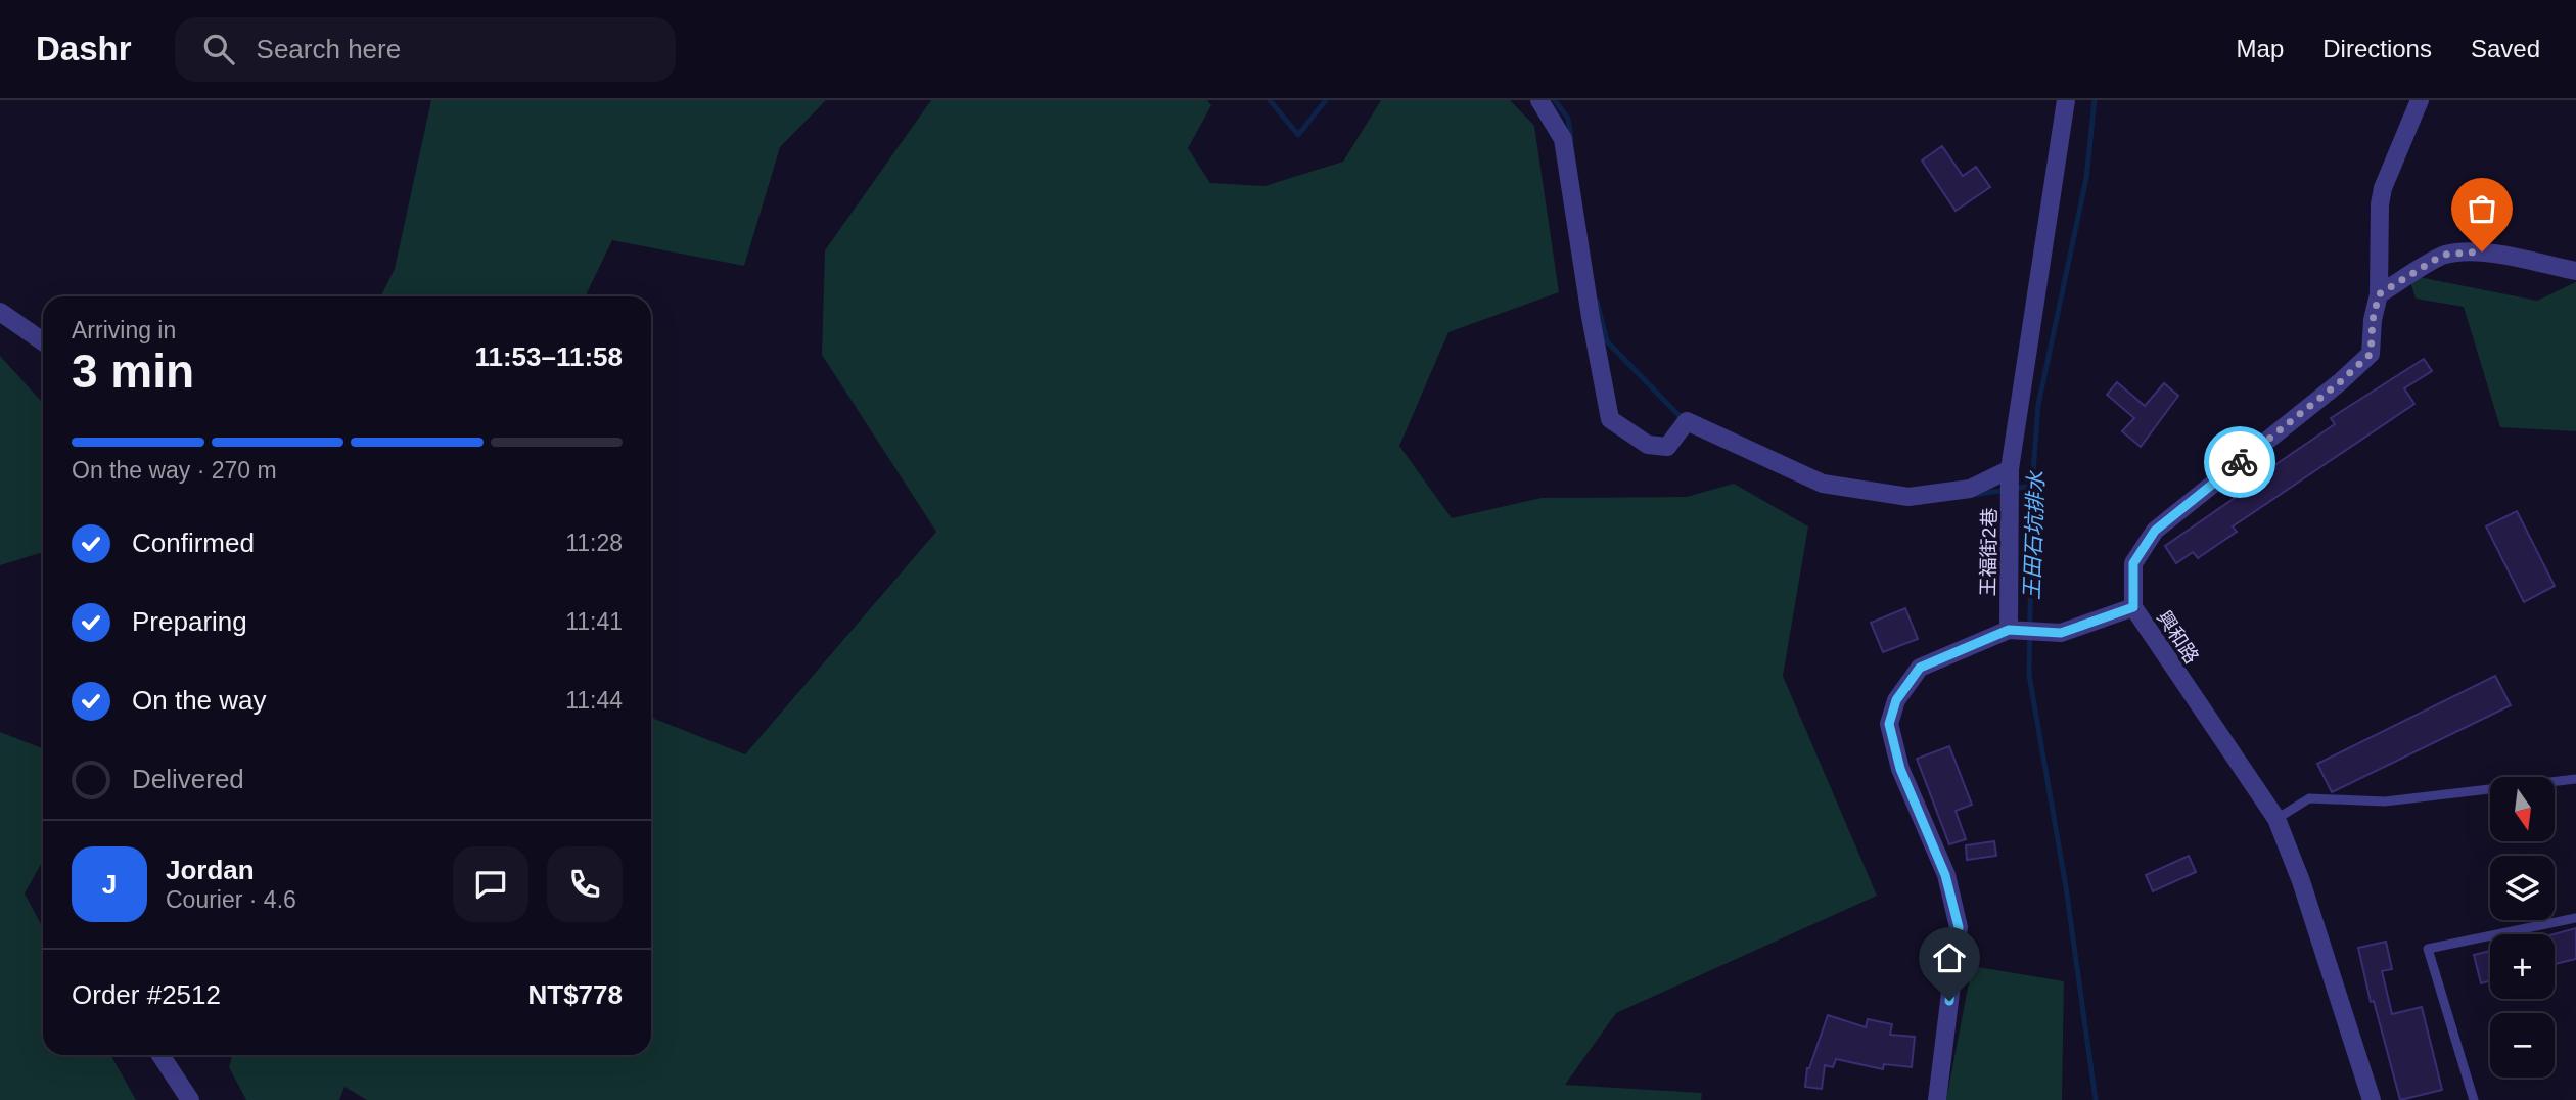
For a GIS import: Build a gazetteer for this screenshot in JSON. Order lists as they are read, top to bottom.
{
  "streets": {
    "street": ["王福街2巷", "興和路"]
  },
  "water": ["王田石坑排水"],
  "north": "bottom",
  "page": {
    "header": "Dashr",
    "search": "Search here",
    "nav": ["Map", "Directions", "Saved"],
    "heading": ["3 min", "Arriving in", "11:53–11:58"],
    "panel": [
      "Jordan",
      "Courier · 4.6",
      "Order #2512",
      "NT$778"
    ],
    "bar": "On the way · 270 m",
    "list": [
      ["Confirmed", "11:28"],
      ["Preparing", "11:41"],
      ["On the way", "11:44"],
      "Delivered"
    ],
    "map_buttons": ["+", "−"],
    "round": "J"
  }
}
